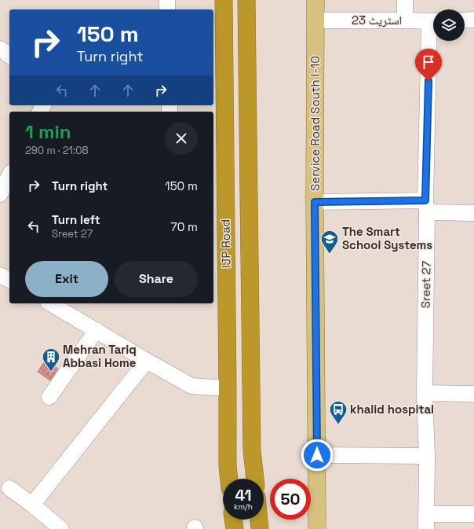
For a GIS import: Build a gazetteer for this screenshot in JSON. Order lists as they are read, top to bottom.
{
  "streets": {
    "highway": ["IJP Road"],
    "main road": ["Service Road South I-10"],
    "street": ["اسٹریٹ 23", "Sreet 27"]
  },
  "crossings": [
    ["اسٹریٹ 23", "Service Road South I-10"]
  ],
  "places": {
    "school or university": ["The Smart School Systems"],
    "building": ["Mehran Tariq Abbasi Home"],
    "bus stop": ["khalid hospital"]
  },
  "page": {
    "turn": ["150 m", "Turn right"],
    "heading": ["1 min", "290 m · 21:08"],
    "list": [
      {
        "name": "Turn right",
        "value": "150 m"
      },
      {
        "name": "Turn left",
        "note": "Sreet 27",
        "value": "70 m"
      }
    ],
    "buttons": ["Exit", "Share"],
    "speed": "41 km/h",
    "limit": "50"
  }
}
